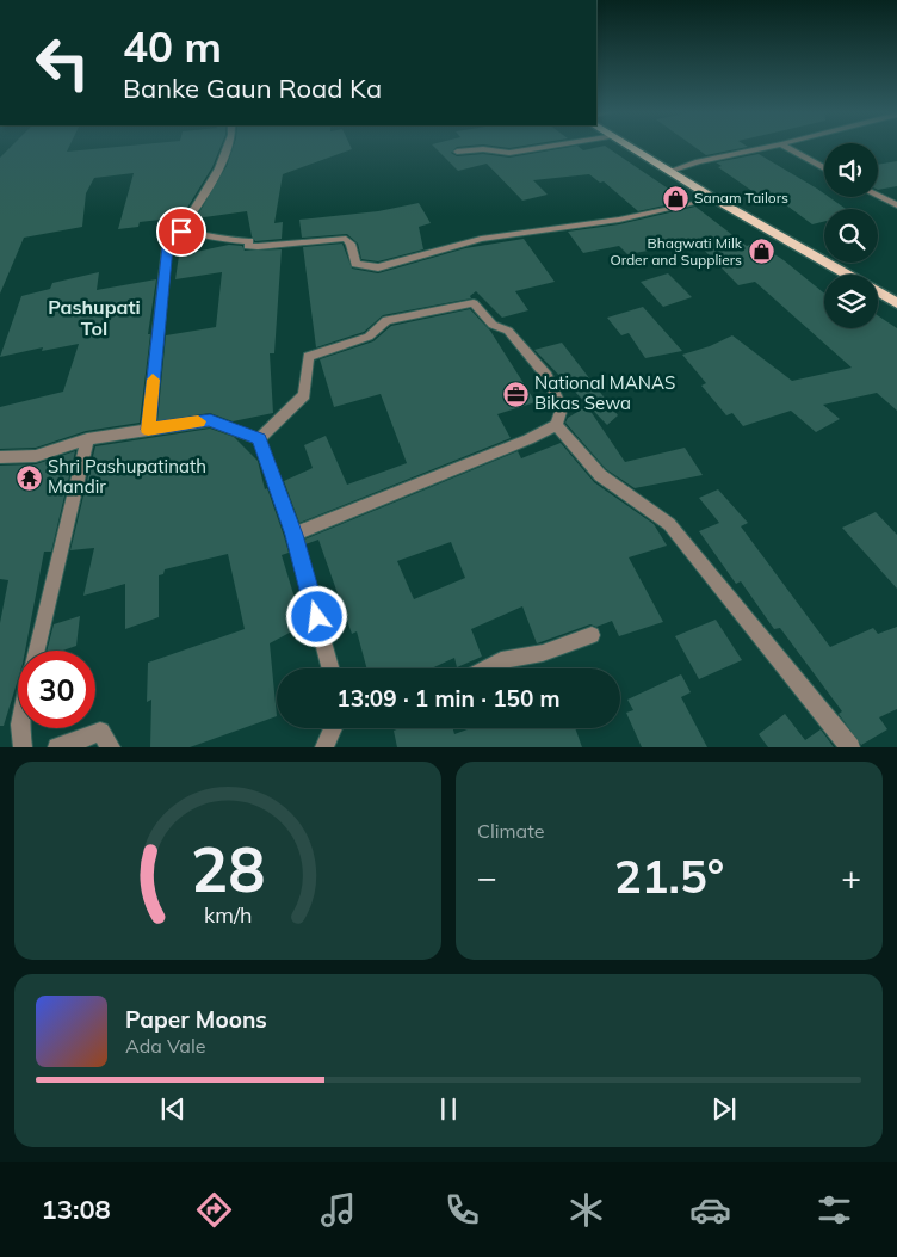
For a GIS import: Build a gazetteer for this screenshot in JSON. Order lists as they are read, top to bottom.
{
  "districts": ["Pashupati Tol"],
  "places": {
    "shop": ["Sanam Tailors", "Bhagwati Milk Order and Suppliers"],
    "office": ["National MANAS Bikas Sewa"],
    "temple": ["Shri Pashupatinath Mandir"]
  },
  "page": {
    "turn": ["40 m", "Banke Gaun Road Ka"],
    "limit": "30",
    "trip": "13:09 · 1 min · 150 m",
    "tile": "Climate",
    "heat": ["−", "21.5°", "+"],
    "song": ["Paper Moons", "Ada Vale"],
    "tabs": "13:08",
    "gauge": ["28", "km/h"]
  }
}
